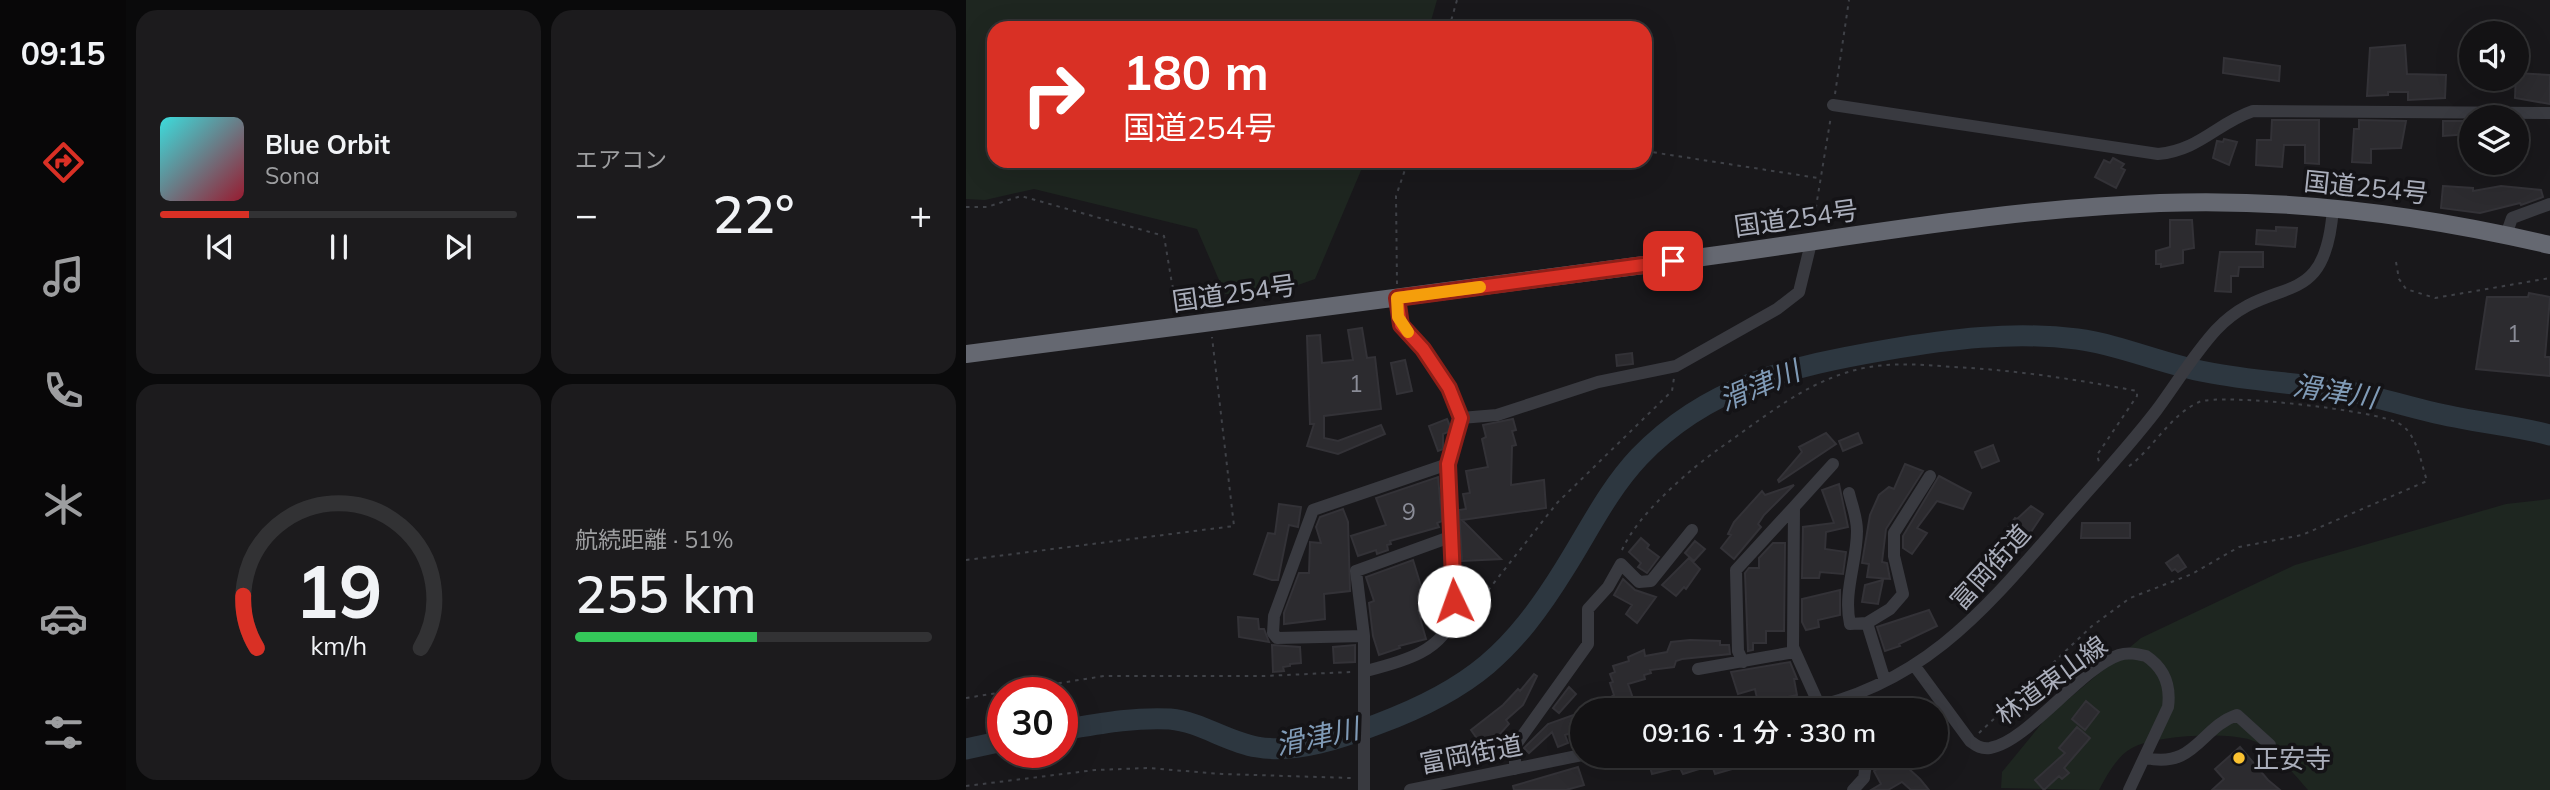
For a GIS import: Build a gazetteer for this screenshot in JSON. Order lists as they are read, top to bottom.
{
  "streets": {
    "highway": ["国道254号"],
    "street": ["富岡街道", "林道東山線"]
  },
  "crossings": [
    ["国道254号", "富岡街道"],
    ["富岡街道", "林道東山線"]
  ],
  "water": ["滑津川"],
  "places": ["正安寺"],
  "house_numbers": ["1", "1", "9"],
  "page": {
    "tabs": "09:15",
    "tile": [
      "エアコン",
      ["航続距離 · 51%", "255 km"]
    ],
    "turn": ["180 m", "国道254号"],
    "song": ["Blue Orbit", "Sona"],
    "heat": ["−", "22°", "+"],
    "limit": "30",
    "trip": "09:16 · 1 分 · 330 m",
    "gauge": ["19", "km/h"]
  }
}
